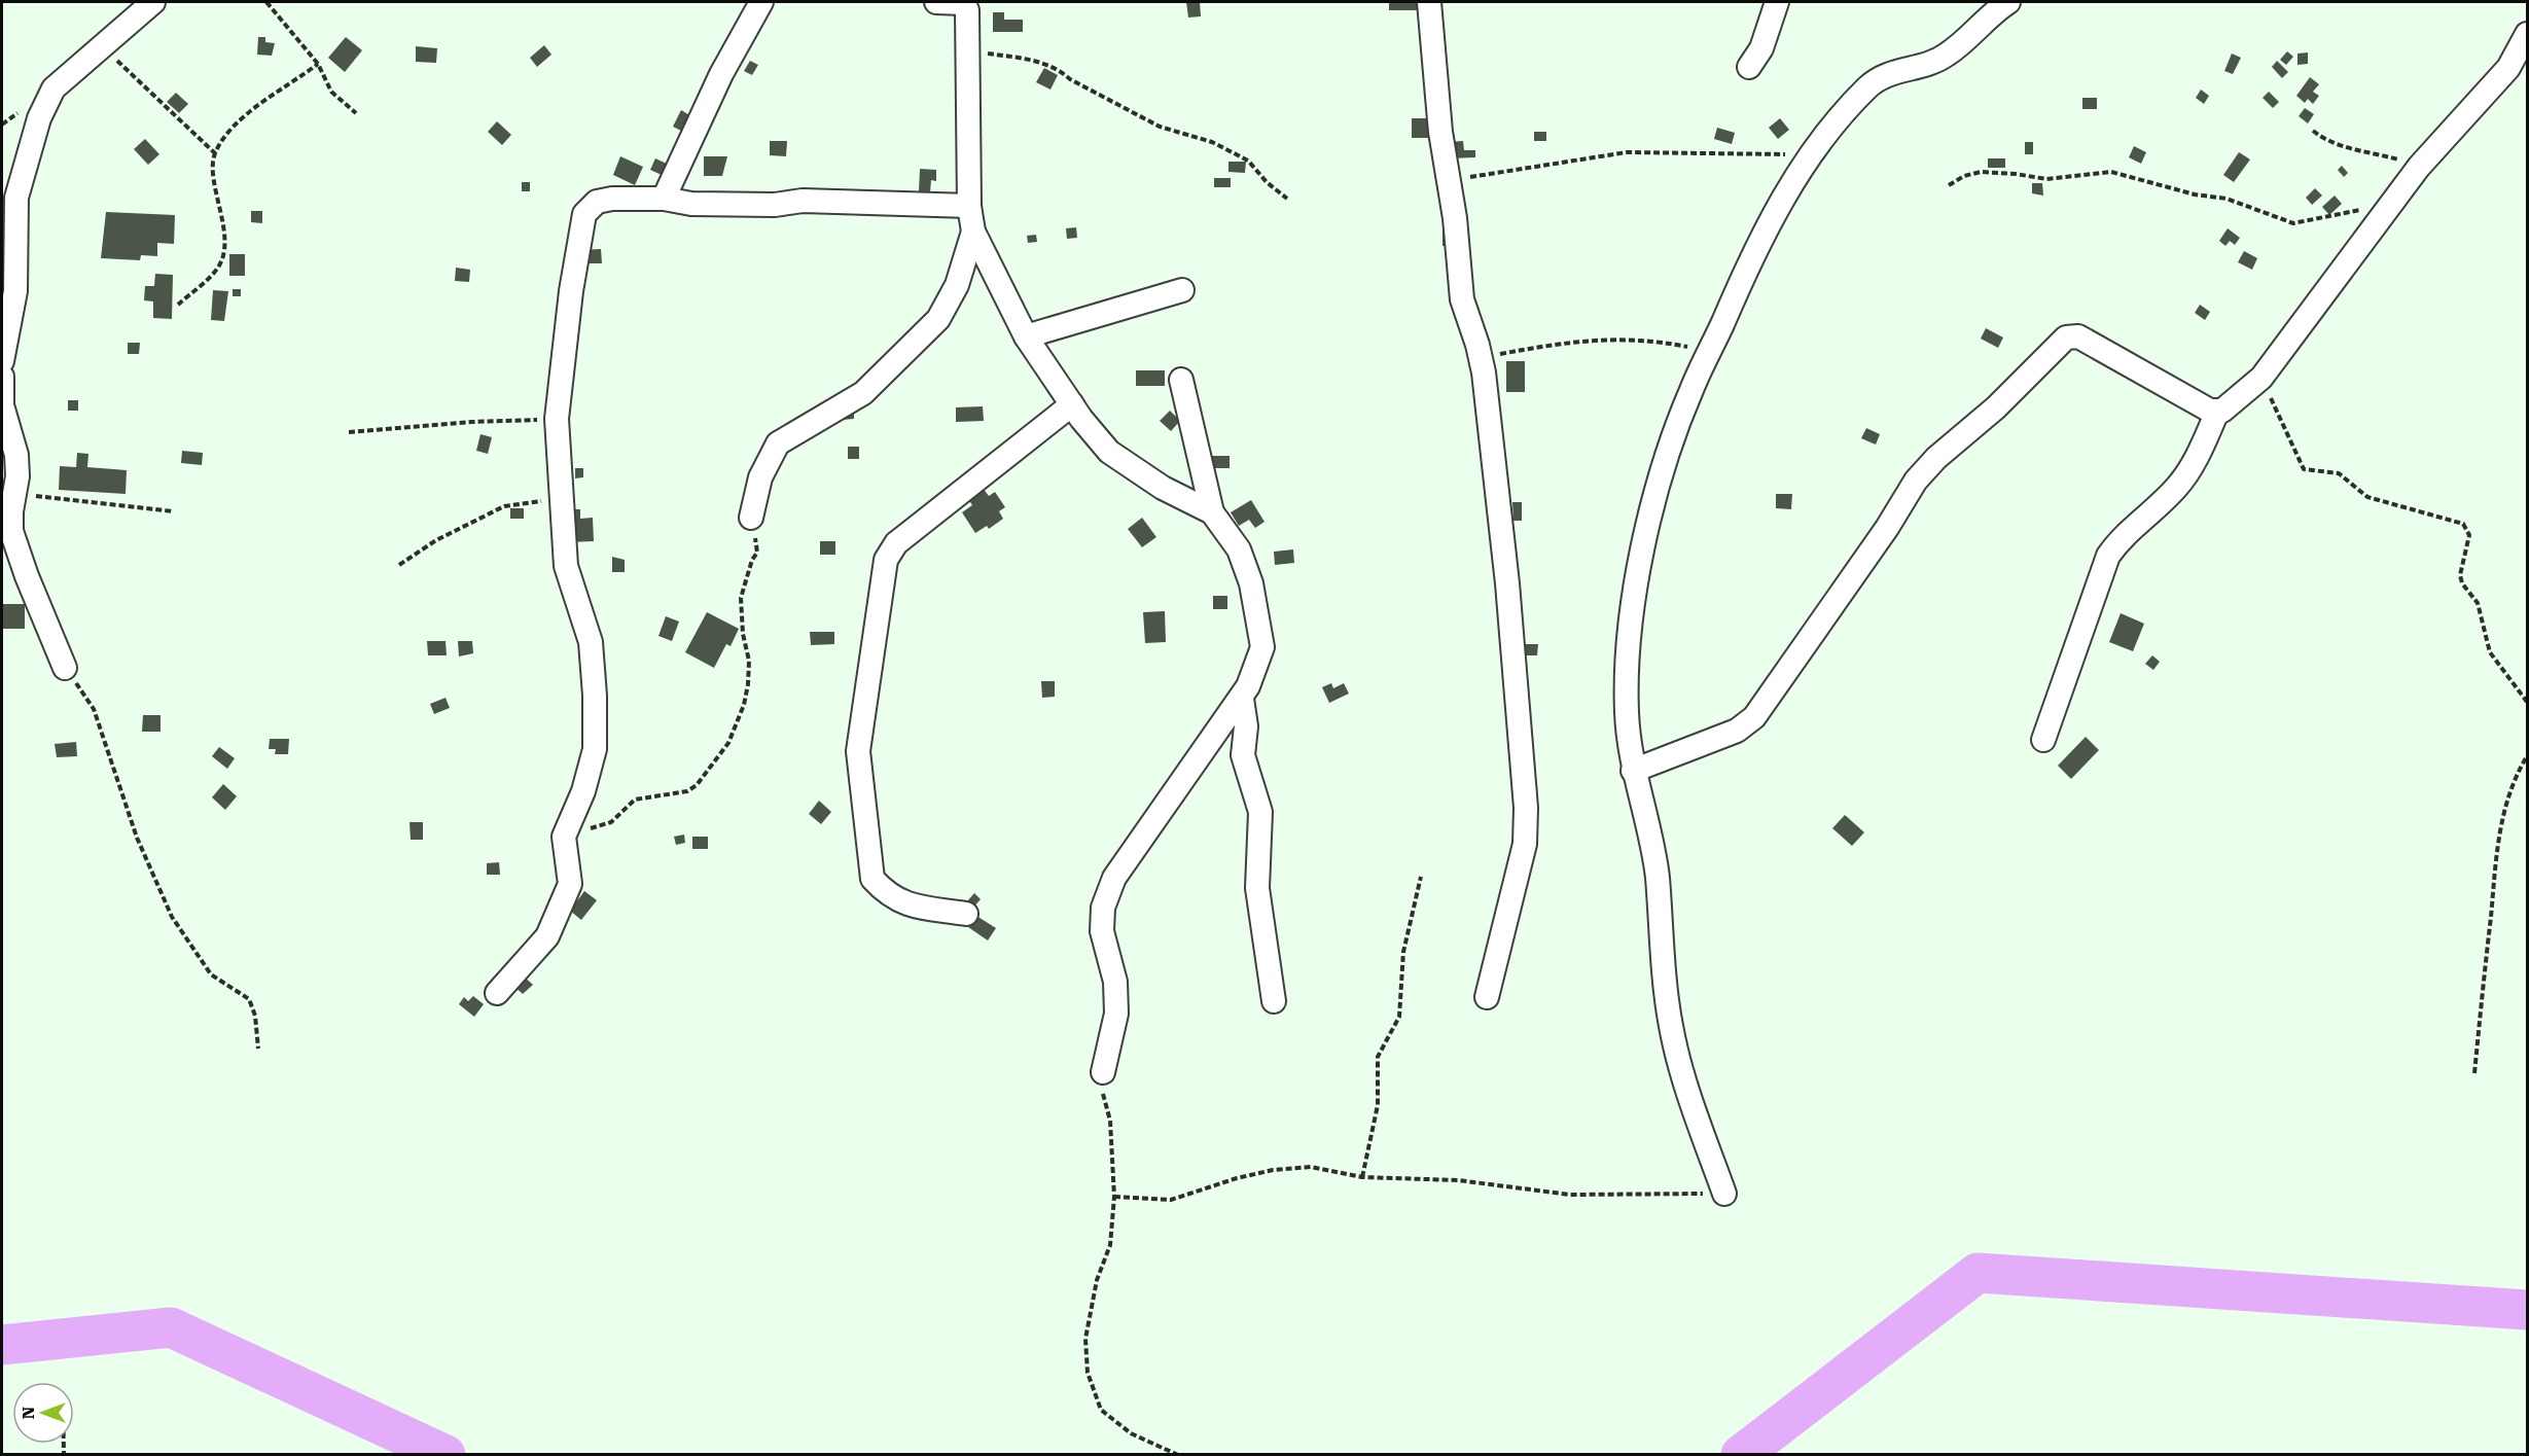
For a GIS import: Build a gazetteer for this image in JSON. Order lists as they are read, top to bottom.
{
  "north": "left"
}
